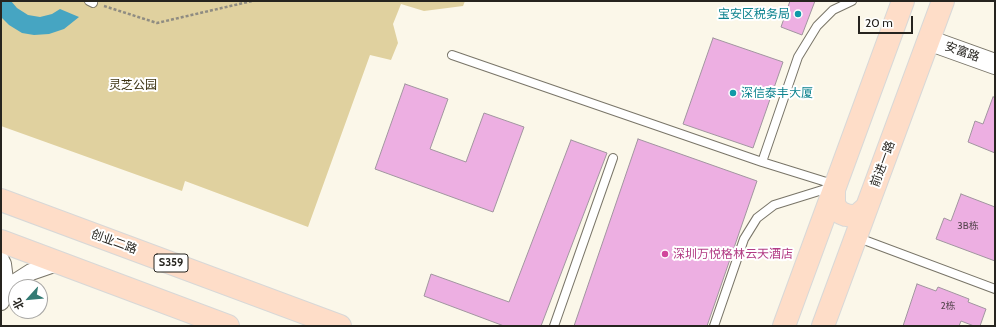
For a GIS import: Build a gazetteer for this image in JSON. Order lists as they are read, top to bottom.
{
  "streets": {
    "main road": ["前进一路", "创业二路", "S359"],
    "street": ["安富路"]
  },
  "crossings": [
    ["安富路", "前进一路"]
  ],
  "parks": ["灵芝公园"],
  "places": ["宝安区税务局", "深信泰丰大厦", "深圳万悦格林云天酒店"],
  "house_numbers": ["3B栋", "2栋"],
  "scale_bar": "20 m",
  "north": "bottom left"
}
